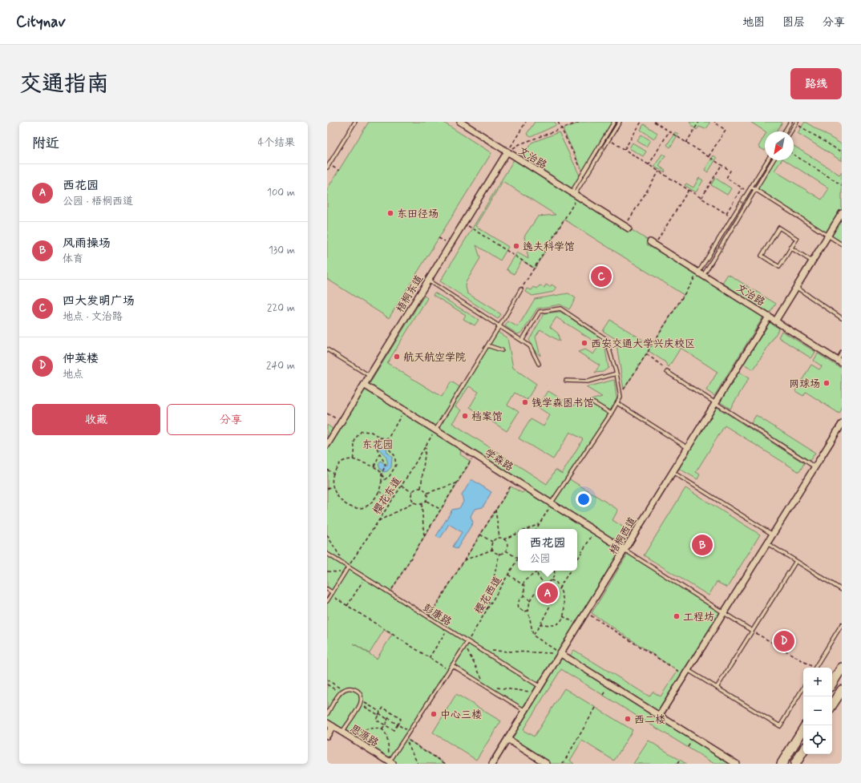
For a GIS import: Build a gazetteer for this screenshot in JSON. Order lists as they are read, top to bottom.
{
  "streets": {
    "street": [
      "文治路",
      "梧桐东道",
      "学森路",
      "梧桐西道",
      "思源路"
    ],
    "lane": ["彭康路"],
    "path": ["樱花东道", "樱花西道"]
  },
  "crossings": [
    ["文治路", "梧桐东道"],
    ["文治路", "梧桐西道"],
    ["梧桐东道", "学森路"],
    ["学森路", "樱花东道"],
    ["学森路", "梧桐西道"],
    ["樱花东道", "彭康路"],
    ["梧桐西道", "彭康路"],
    ["樱花西道", "彭康路"]
  ],
  "parks": ["东花园"],
  "places": [
    "东田径场",
    "逸夫科学馆",
    "西安交通大学兴庆校区",
    "航天航空学院",
    "网球场",
    "钱学森图书馆",
    "档案馆",
    "工程坊",
    "中心三楼",
    "西二楼"
  ],
  "north": "bottom left",
  "page": {
    "header": "Citynav",
    "nav": ["地图", "图层", "分享"],
    "title": "交通指南",
    "buttons": [
      "路线",
      ["收藏", "分享"]
    ],
    "heading": ["附近", "4个结果"],
    "list": [
      {
        "mark": "A",
        "name": "西花园",
        "note": "公园 · 梧桐西道",
        "value": "100 m"
      },
      {
        "mark": "B",
        "name": "风雨操场",
        "note": "体育",
        "value": "130 m"
      },
      {
        "mark": "C",
        "name": "四大发明广场",
        "note": "地点 · 文治路",
        "value": "220 m"
      },
      {
        "mark": "D",
        "name": "仲英楼",
        "note": "地点",
        "value": "240 m"
      }
    ],
    "pins": [
      "C",
      "B",
      "A",
      "D"
    ],
    "popup": ["西花园", "公园"],
    "map_buttons": ["+", "−"]
  }
}
